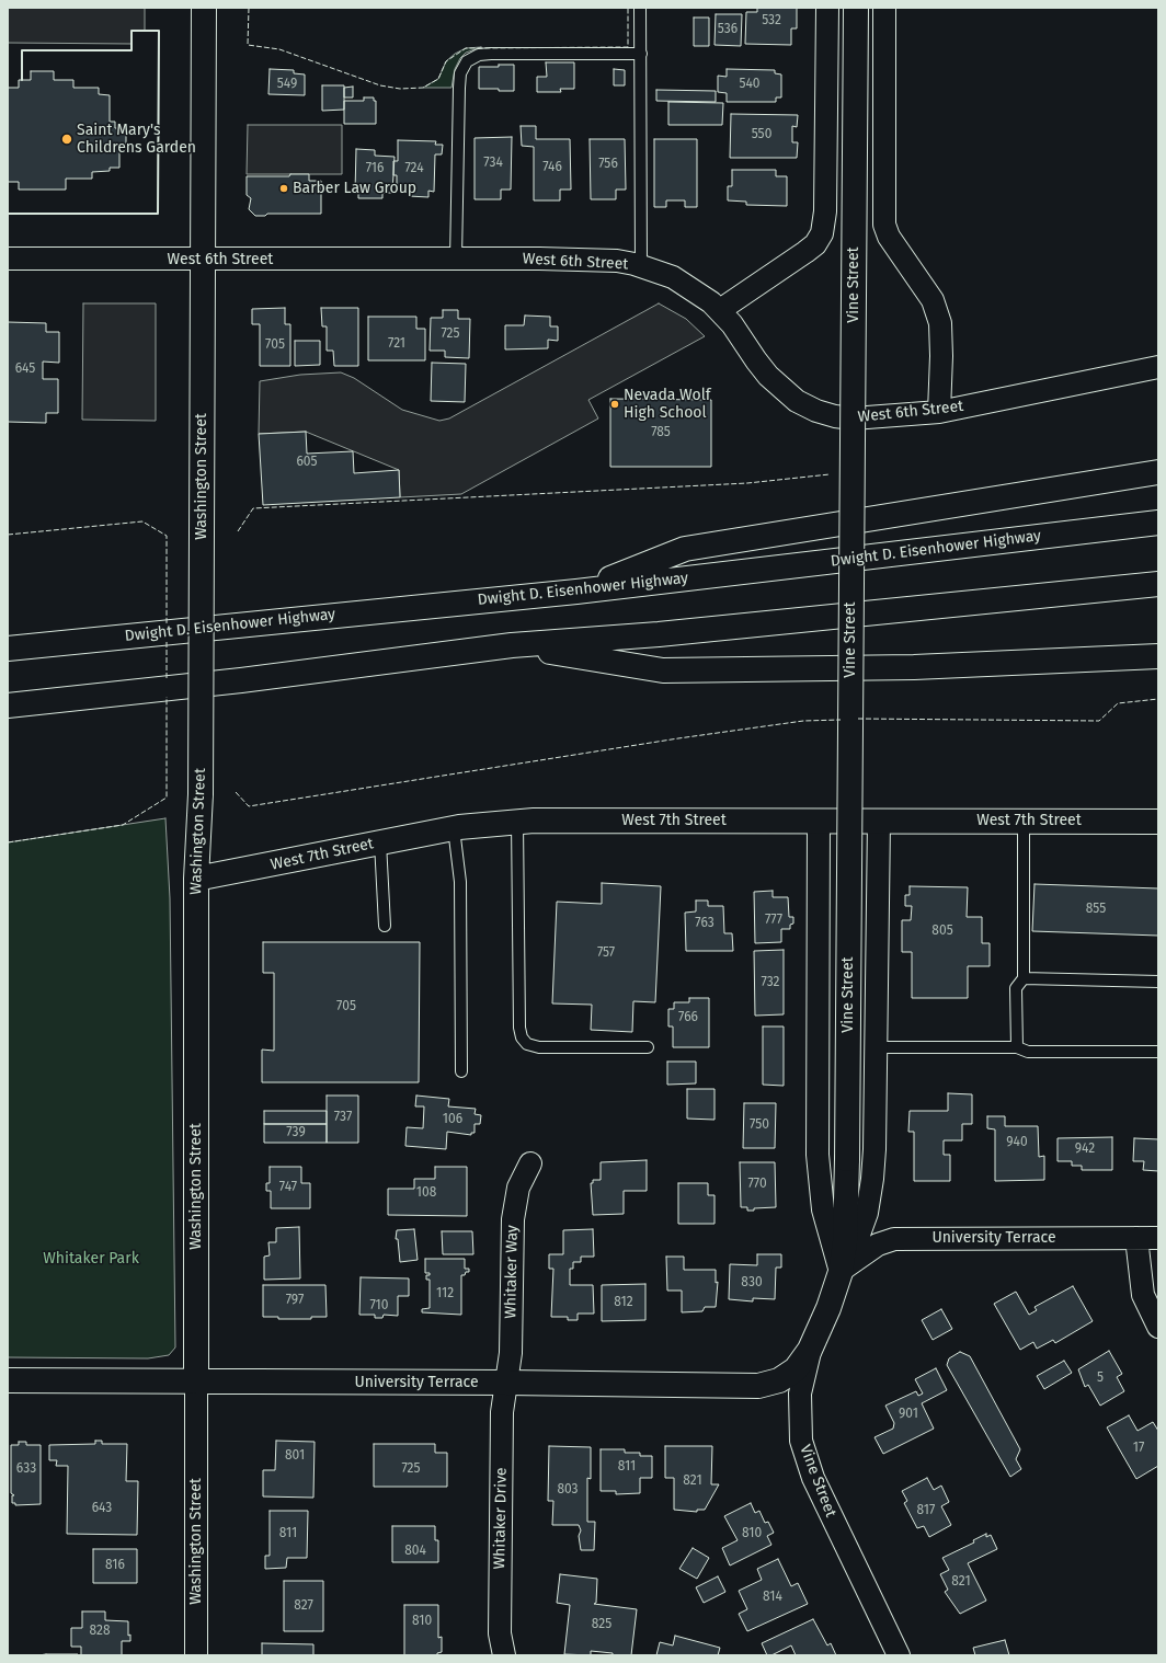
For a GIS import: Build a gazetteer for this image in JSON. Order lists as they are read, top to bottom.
{
  "streets": {
    "main road": [
      "Vine Street",
      "Washington Street",
      "Dwight D. Eisenhower Highway",
      "West 7th Street",
      "University Terrace"
    ],
    "street": ["West 6th Street", "Whitaker Way", "Whitaker Drive"]
  },
  "crossings": [
    ["West 6th Street", "Washington Street"],
    ["Vine Street", "West 7th Street"],
    ["Vine Street", "University Terrace"],
    ["Washington Street", "West 7th Street"],
    ["Washington Street", "University Terrace"],
    ["University Terrace", "Whitaker Way"],
    ["University Terrace", "Whitaker Drive"],
    ["Whitaker Way", "Whitaker Drive"]
  ],
  "parks": ["Whitaker Park"],
  "places": ["Saint Mary's Childrens Garden", "Barber Law Group", "Nevada Wolf High School"],
  "house_numbers": [
    "532",
    "536",
    "549",
    "540",
    "550",
    "734",
    "756",
    "746",
    "716",
    "724",
    "725",
    "721",
    "705",
    "645",
    "785",
    "605",
    "855",
    "777",
    "763",
    "805",
    "757",
    "732",
    "705",
    "766",
    "737",
    "106",
    "750",
    "739",
    "940",
    "942",
    "770",
    "747",
    "108",
    "830",
    "112",
    "797",
    "812",
    "710",
    "5",
    "901",
    "17",
    "801",
    "811",
    "633",
    "725",
    "821",
    "803",
    "643",
    "817",
    "811",
    "810",
    "804",
    "816",
    "821",
    "814",
    "827",
    "810",
    "825",
    "828"
  ]
}
